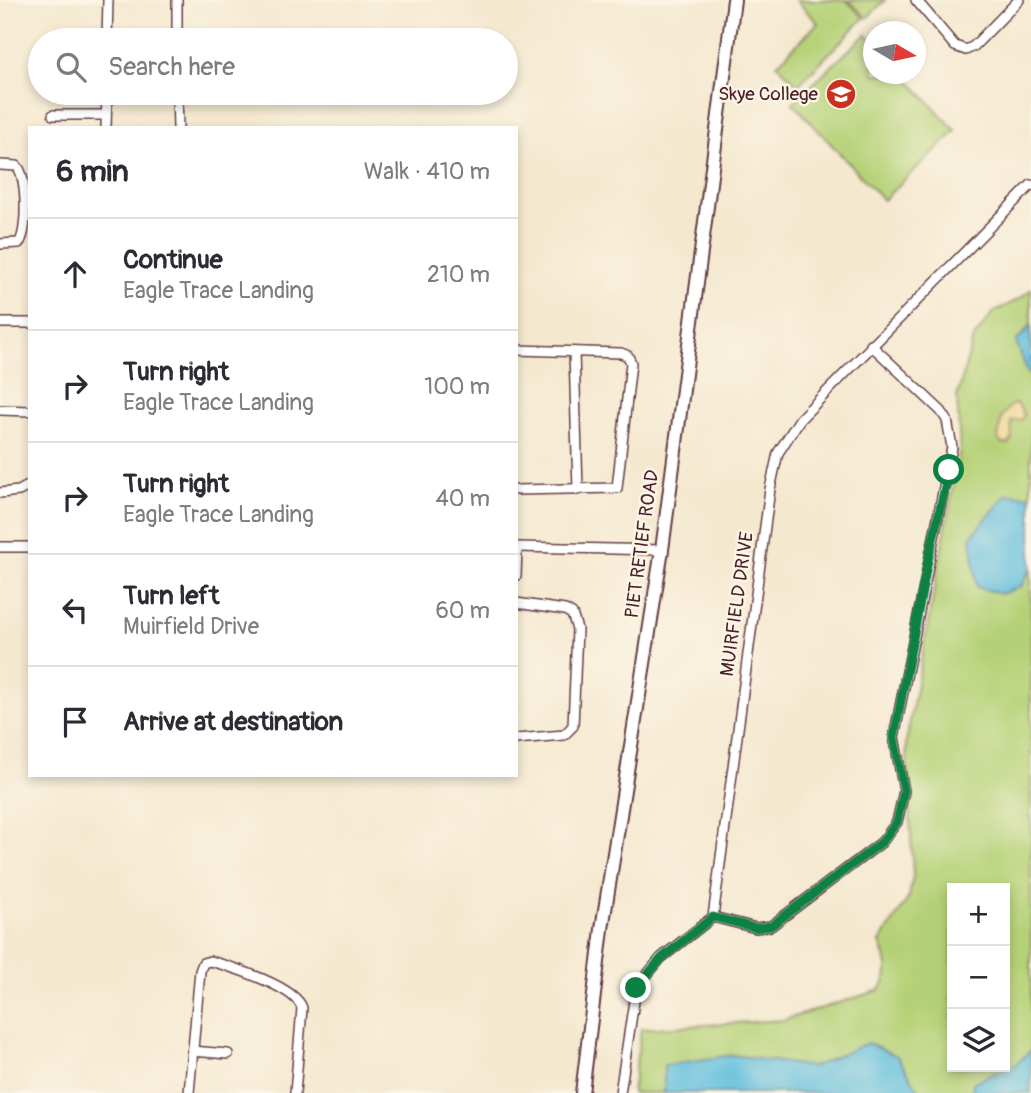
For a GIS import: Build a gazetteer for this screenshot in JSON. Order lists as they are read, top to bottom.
{
  "streets": {
    "street": ["PIET RETIEF ROAD", "MUIRFIELD DRIVE"]
  },
  "places": {
    "school or university": ["Skye College"]
  },
  "north": "right",
  "page": {
    "search": "Search here",
    "heading": ["6 min", "Walk · 410 m"],
    "list": [
      ["Continue", "Eagle Trace Landing", "210 m"],
      ["Turn right", "Eagle Trace Landing", "100 m"],
      ["Turn right", "Eagle Trace Landing", "40 m"],
      ["Turn left", "Muirfield Drive", "60 m"],
      "Arrive at destination"
    ],
    "map_buttons": ["+", "−"]
  }
}
